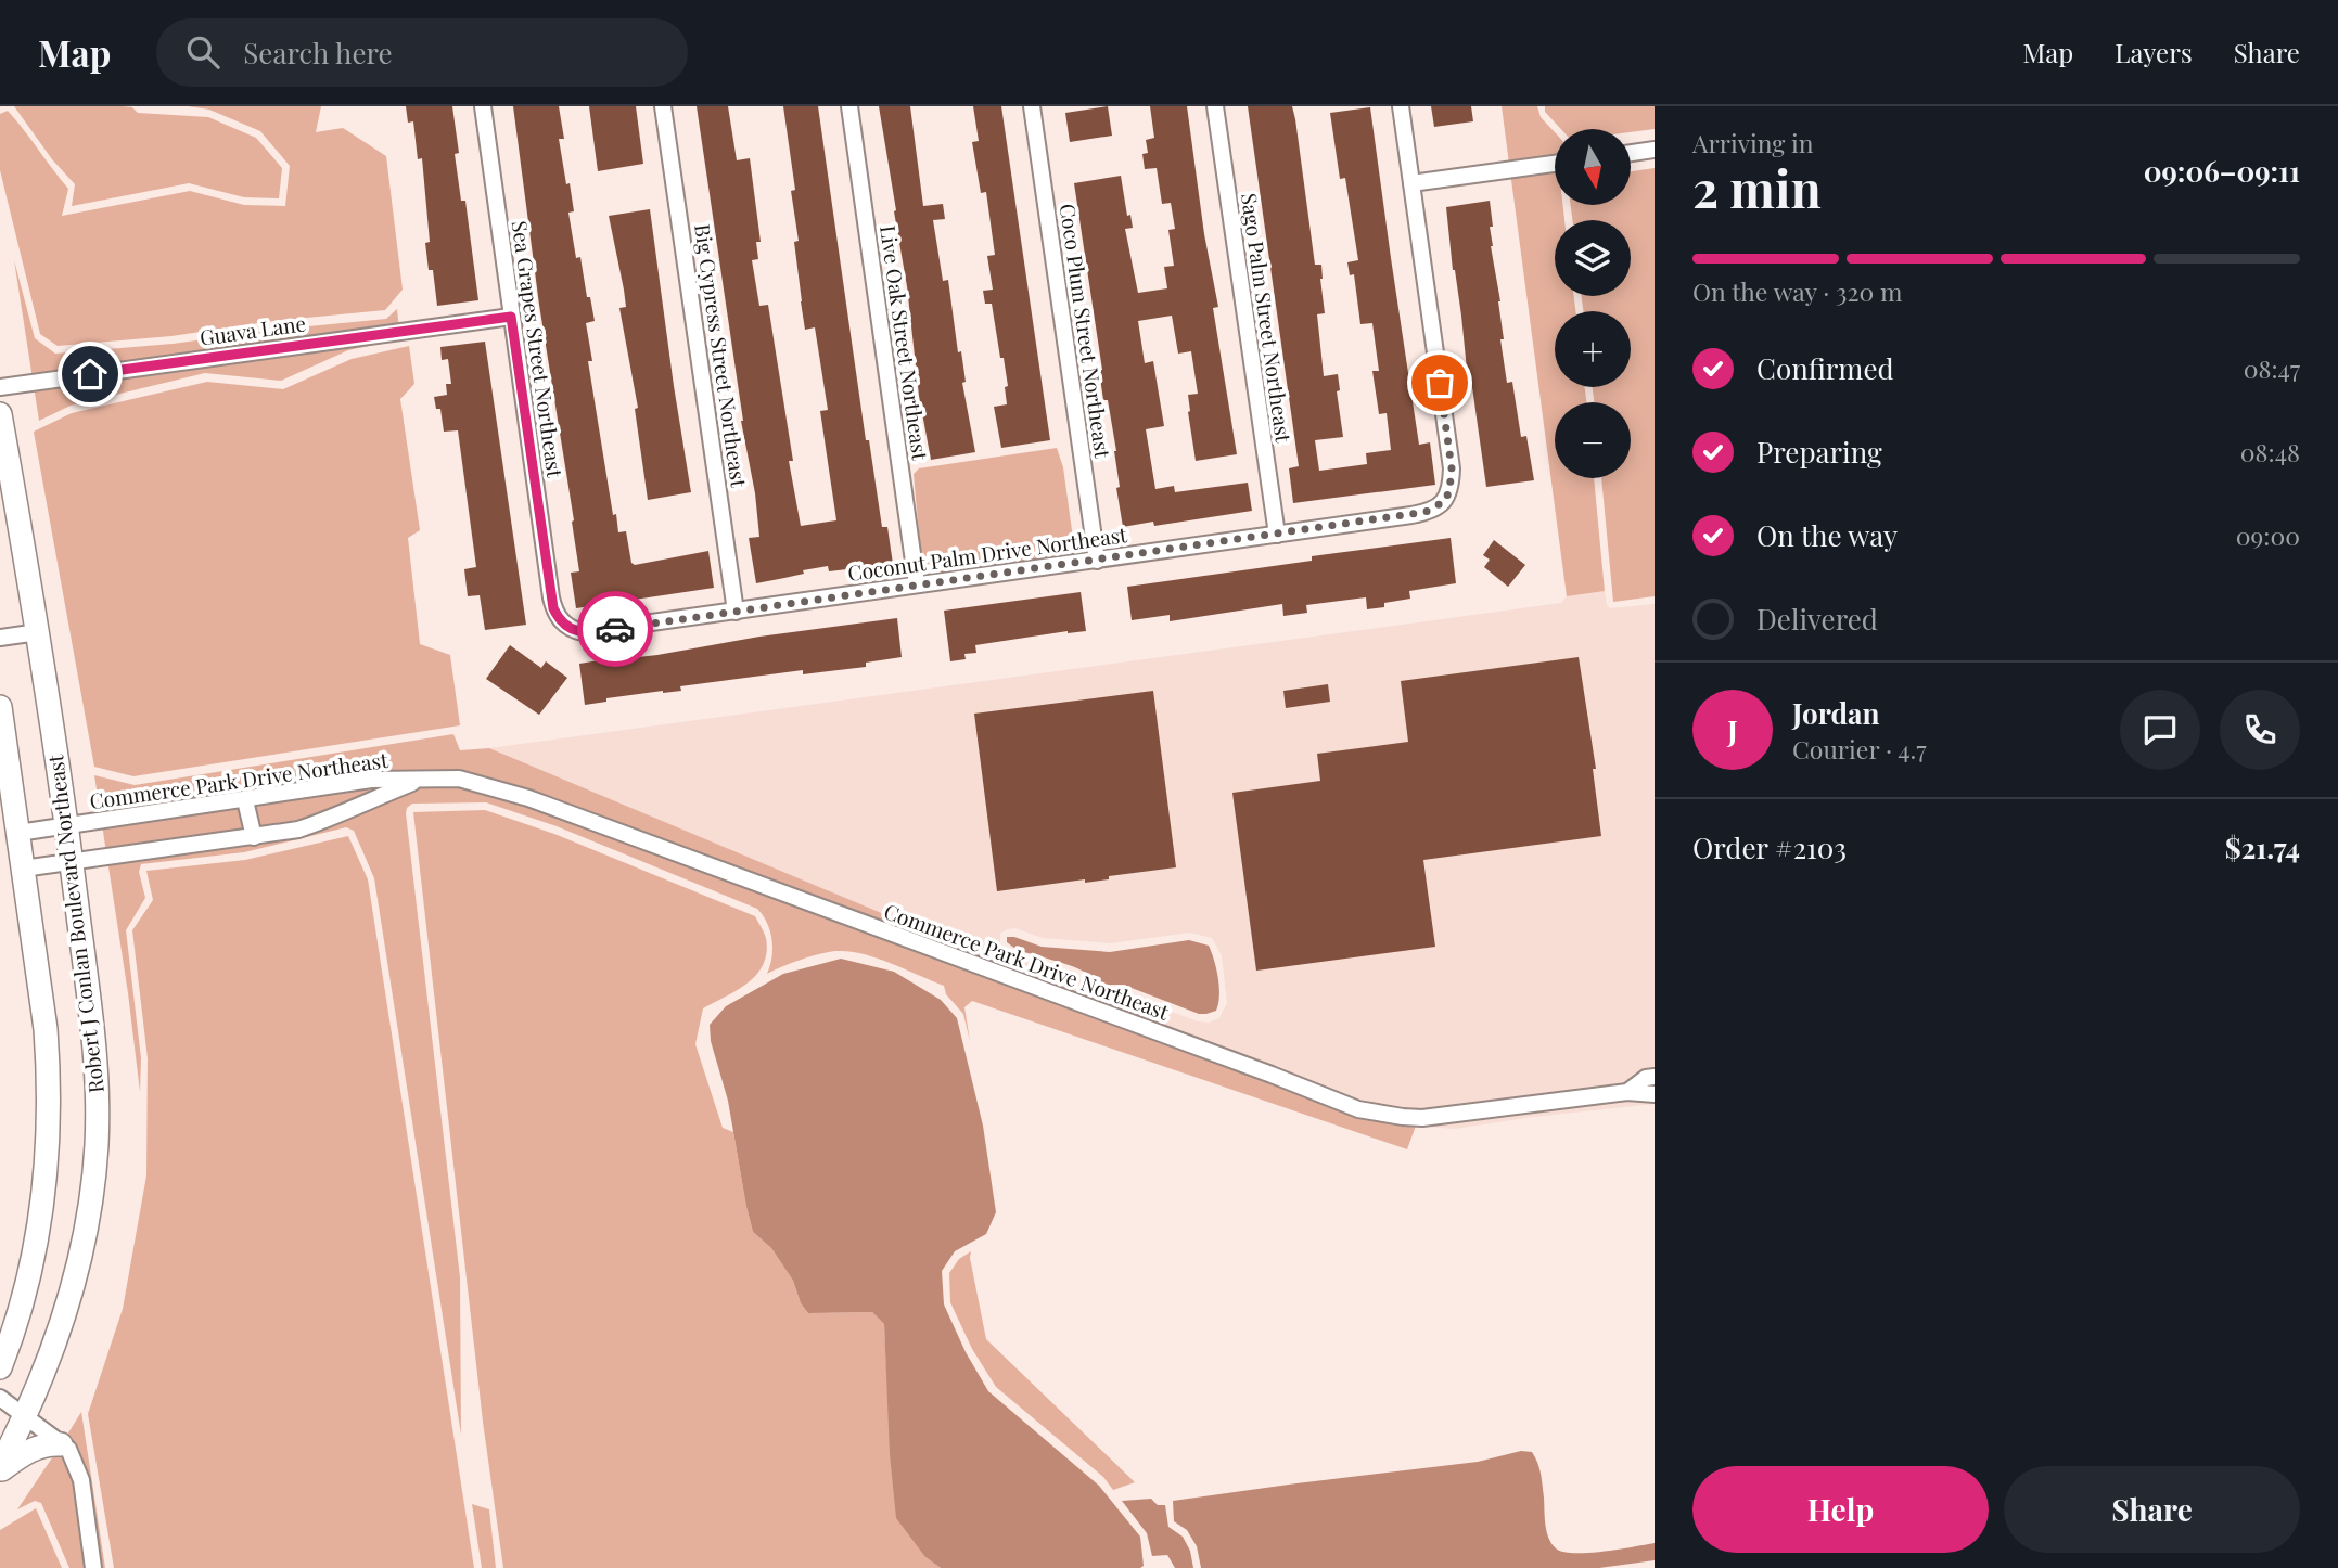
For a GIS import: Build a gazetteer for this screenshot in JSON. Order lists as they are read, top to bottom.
{
  "streets": {
    "main road": ["Robert J Conlan Boulevard Northeast"],
    "street": [
      "Sago Palm Street Northeast",
      "Guava Lane",
      "Coco Plum Street Northeast",
      "Live Oak Street Northeast",
      "Sea Grapes Street Northeast",
      "Big Cypress Street Northeast",
      "Coconut Palm Drive Northeast",
      "Commerce Park Drive Northeast"
    ]
  },
  "crossings": [
    ["Sago Palm Street Northeast", "Coconut Palm Drive Northeast"],
    ["Guava Lane", "Sea Grapes Street Northeast"],
    ["Coco Plum Street Northeast", "Coconut Palm Drive Northeast"],
    ["Live Oak Street Northeast", "Coconut Palm Drive Northeast"],
    ["Sea Grapes Street Northeast", "Coconut Palm Drive Northeast"],
    ["Big Cypress Street Northeast", "Coconut Palm Drive Northeast"],
    ["Commerce Park Drive Northeast", "Robert J Conlan Boulevard Northeast"]
  ],
  "north": "bottom",
  "page": {
    "header": "Map",
    "search": "Search here",
    "nav": ["Map", "Layers", "Share"],
    "heading": ["2 min", "Arriving in", "09:06–09:11"],
    "panel": [
      "Jordan",
      "Courier · 4.7",
      "Order #2103",
      "$21.74"
    ],
    "map_buttons": ["+", "−"],
    "bar": "On the way · 320 m",
    "list": [
      ["Confirmed", "08:47"],
      ["Preparing", "08:48"],
      ["On the way", "09:00"],
      "Delivered"
    ],
    "round": "J",
    "buttons": ["Help", "Share"]
  }
}
